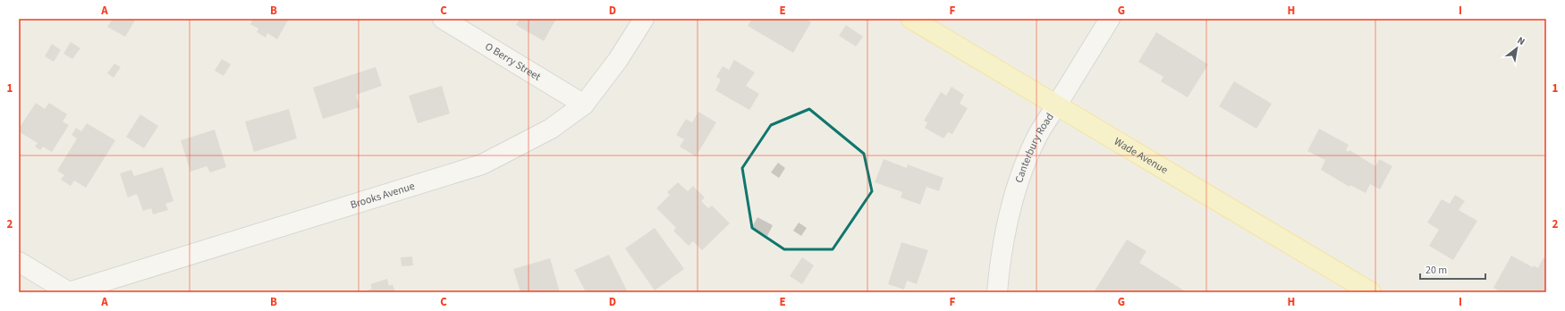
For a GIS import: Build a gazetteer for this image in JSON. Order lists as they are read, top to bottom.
{
  "streets": {
    "main road": [
      "O Berry Street",
      "Canterbury Road",
      "Wade Avenue",
      "Brooks Avenue"
    ]
  },
  "crossings": [
    ["O Berry Street", "Brooks Avenue"],
    ["Canterbury Road", "Wade Avenue"]
  ],
  "scale_bar": "20 m",
  "north": "top right",
  "grid": {
    "columns": [
      "A",
      "B",
      "C",
      "D",
      "E",
      "F",
      "G",
      "H",
      "I"
    ],
    "rows": ["1", "2"]
  }
}
